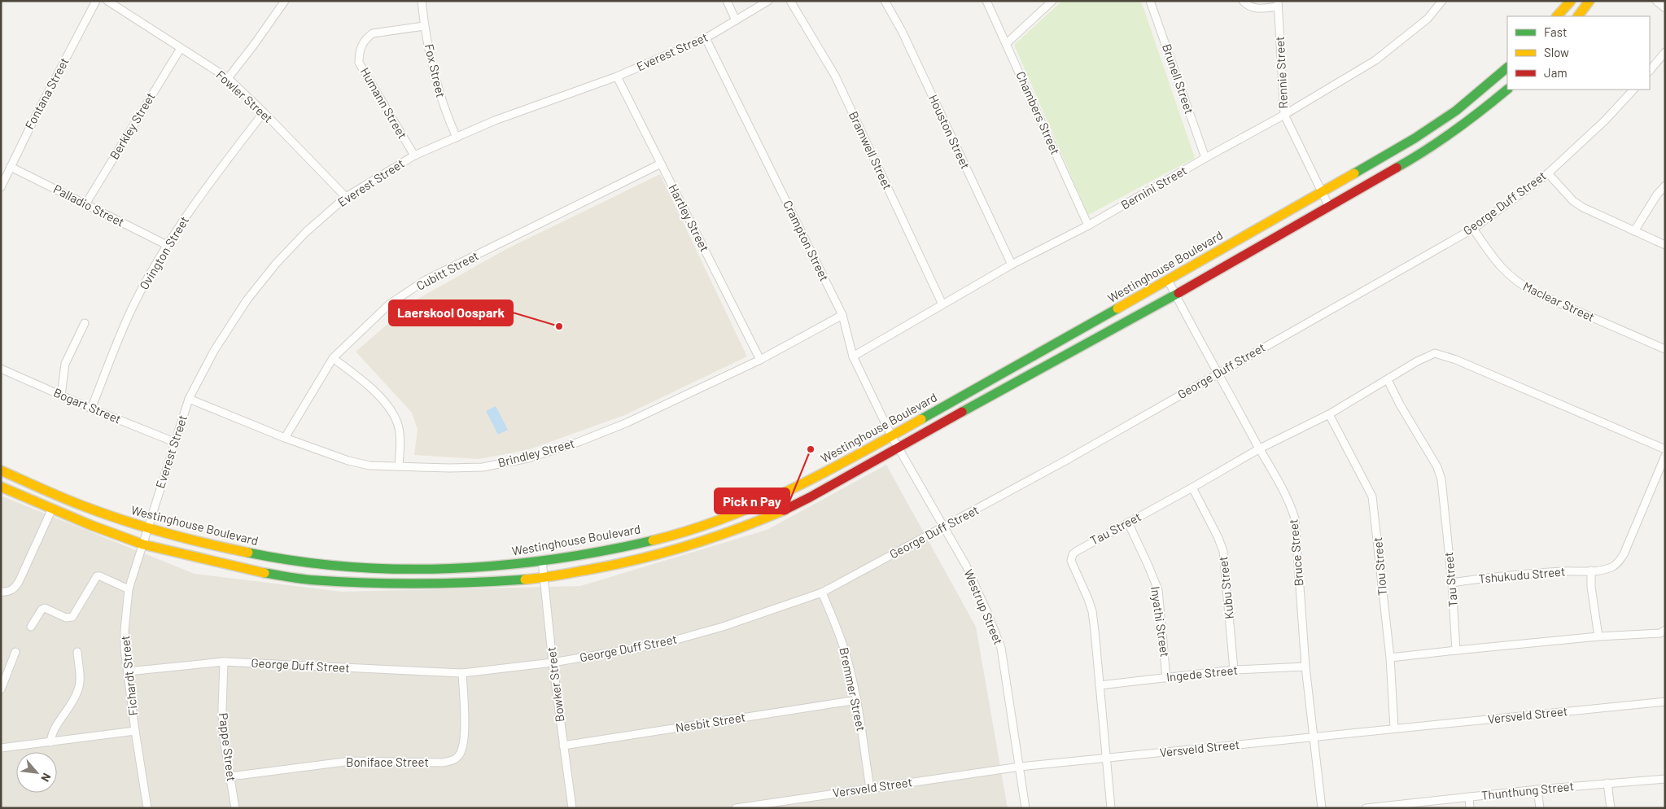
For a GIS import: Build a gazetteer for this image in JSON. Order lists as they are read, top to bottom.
{
  "streets": {
    "street": [
      "Everest Street",
      "Fox Street",
      "Rennie Street",
      "Brunell Street",
      "Fontana Street",
      "Fowler Street",
      "Humann Street",
      "Chambers Street",
      "Berkley Street",
      "Houston Street",
      "Bramwell Street",
      "Bernini Street",
      "George Duff Street",
      "Palladio Street",
      "Hartley Street",
      "Crampton Street",
      "Ovington Street",
      "Westinghouse Boulevard",
      "Cubitt Street",
      "Maclear Street",
      "Bogart Street",
      "Brindley Street",
      "Tau Street",
      "Bruce Street",
      "Tlou Street",
      "Tshukudu Street",
      "Kubu Street",
      "Westrup Street",
      "Inyathi Street",
      "Ingede Street",
      "Fichardt Street",
      "Bowker Street",
      "Bremmer Street",
      "Versveld Street",
      "Nesbit Street",
      "Pappe Street",
      "Boniface Street",
      "Thunthung Street"
    ]
  },
  "crossings": [
    ["Everest Street", "Fox Street"],
    ["Everest Street", "Fowler Street"],
    ["Everest Street", "Humann Street"],
    ["Everest Street", "Hartley Street"],
    ["Everest Street", "Crampton Street"],
    ["Everest Street", "Westinghouse Boulevard"],
    ["Everest Street", "Bogart Street"],
    ["Everest Street", "Brindley Street"],
    ["Everest Street", "Fichardt Street"],
    ["Fox Street", "Humann Street"],
    ["Rennie Street", "Bernini Street"],
    ["Rennie Street", "Westinghouse Boulevard"],
    ["Brunell Street", "Bernini Street"],
    ["Fontana Street", "Palladio Street"],
    ["Fowler Street", "Berkley Street"],
    ["Fowler Street", "Ovington Street"],
    ["Chambers Street", "Bernini Street"],
    ["Berkley Street", "Palladio Street"],
    ["Houston Street", "Bernini Street"],
    ["Bramwell Street", "Bernini Street"],
    ["Bernini Street", "Crampton Street"],
    ["George Duff Street", "Maclear Street"],
    ["George Duff Street", "Bruce Street"],
    ["George Duff Street", "Westrup Street"],
    ["George Duff Street", "Fichardt Street"],
    ["George Duff Street", "Bowker Street"],
    ["George Duff Street", "Bremmer Street"],
    ["George Duff Street", "Pappe Street"],
    ["George Duff Street", "Boniface Street"],
    ["Palladio Street", "Ovington Street"],
    ["Hartley Street", "Cubitt Street"],
    ["Hartley Street", "Brindley Street"],
    ["Crampton Street", "Westinghouse Boulevard"],
    ["Crampton Street", "Brindley Street"],
    ["Crampton Street", "Westrup Street"],
    ["Ovington Street", "Bogart Street"],
    ["Westinghouse Boulevard", "Bruce Street"],
    ["Westinghouse Boulevard", "Westrup Street"],
    ["Westinghouse Boulevard", "Fichardt Street"],
    ["Westinghouse Boulevard", "Bowker Street"],
    ["Cubitt Street", "Brindley Street"],
    ["Tau Street", "Bruce Street"],
    ["Tau Street", "Tlou Street"],
    ["Tau Street", "Tshukudu Street"],
    ["Tau Street", "Kubu Street"],
    ["Tau Street", "Inyathi Street"],
    ["Tau Street", "Ingede Street"],
    ["Tau Street", "Versveld Street"],
    ["Bruce Street", "Ingede Street"],
    ["Bruce Street", "Versveld Street"],
    ["Tlou Street", "Versveld Street"],
    ["Kubu Street", "Ingede Street"],
    ["Westrup Street", "Versveld Street"],
    ["Inyathi Street", "Ingede Street"],
    ["Bowker Street", "Nesbit Street"],
    ["Bremmer Street", "Versveld Street"],
    ["Bremmer Street", "Nesbit Street"],
    ["Pappe Street", "Boniface Street"]
  ],
  "places": ["Laerskool Oospark", "Pick n Pay"],
  "legend": ["Fast", "Slow", "Jam"],
  "north": "bottom right"
}
